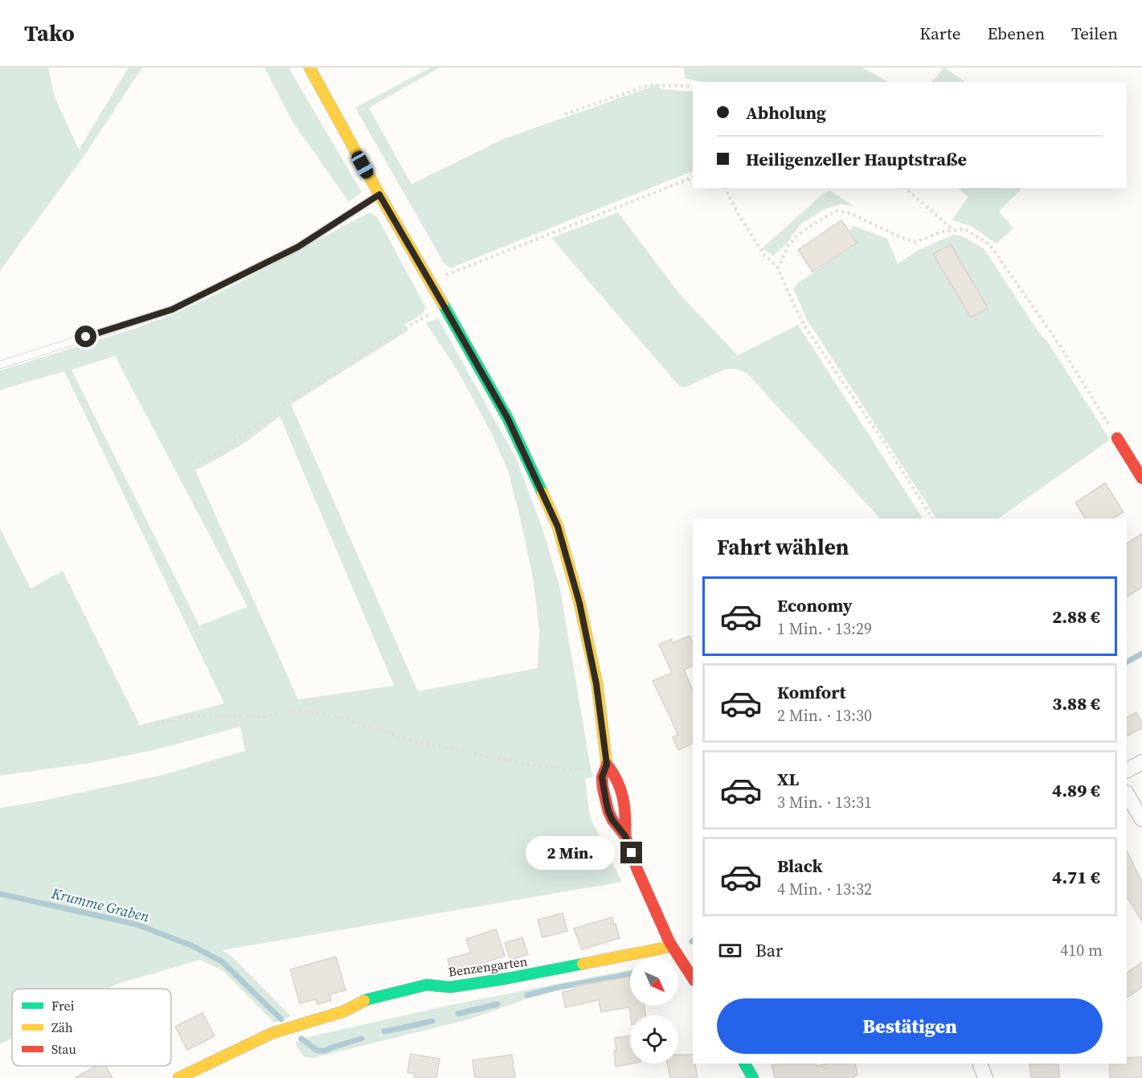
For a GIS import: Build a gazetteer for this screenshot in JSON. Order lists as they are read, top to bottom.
{
  "streets": {
    "street": ["Benzengarten"]
  },
  "water": ["Krumme Graben"],
  "legend": ["Frei", "Zäh", "Stau"],
  "north": "bottom right",
  "page": {
    "header": "Tako",
    "nav": ["Karte", "Ebenen", "Teilen"],
    "banner": ["Abholung", "Heiligenzeller Hauptstraße"],
    "heading": "Fahrt wählen",
    "list": [
      {
        "name": "Economy",
        "note": "1 Min. · 13:29",
        "value": "2.88 €"
      },
      {
        "name": "Komfort",
        "note": "2 Min. · 13:30",
        "value": "3.88 €"
      },
      {
        "name": "XL",
        "note": "3 Min. · 13:31",
        "value": "4.89 €"
      },
      {
        "name": "Black",
        "note": "4 Min. · 13:32",
        "value": "4.71 €"
      }
    ],
    "bubble": "2 Min.",
    "pay": ["Bar", "410 m"],
    "buttons": "Bestätigen"
  }
}
